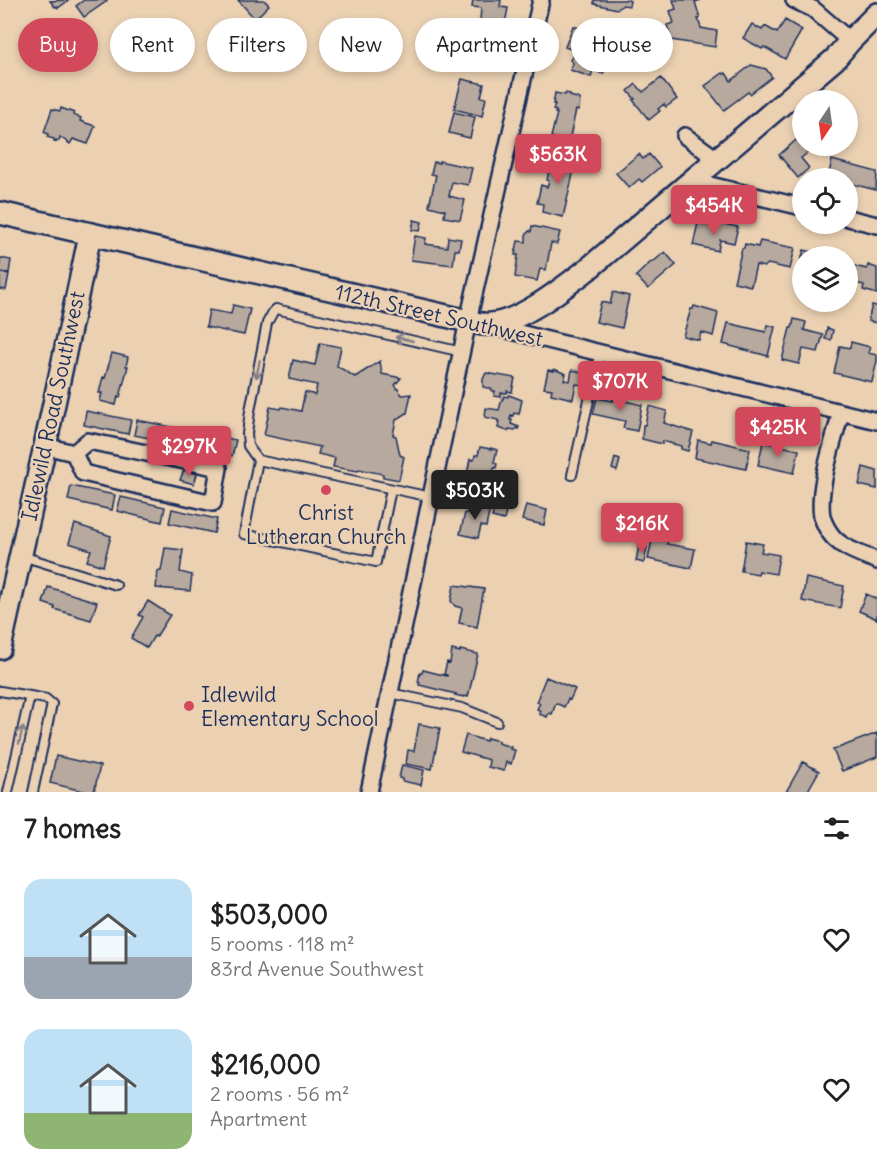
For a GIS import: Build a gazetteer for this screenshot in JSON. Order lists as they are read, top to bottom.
{
  "streets": {
    "street": ["112th Street Southwest", "Idlewild Road Southwest"]
  },
  "crossings": [
    ["112th Street Southwest", "Idlewild Road Southwest"]
  ],
  "places": ["Christ Lutheran Church", "Idlewild Elementary School"],
  "north": "bottom",
  "page": {
    "chip": [
      "Buy",
      "Rent",
      "Filters",
      "New",
      "Apartment",
      "House"
    ],
    "price": [
      "$563K",
      "$454K",
      "$707K",
      "$425K",
      "$297K",
      "$503K",
      "$216K"
    ],
    "heading": "7 homes",
    "list": [
      {
        "name": "$503,000",
        "note": "5 rooms · 118 m² · 83rd Avenue Southwest"
      },
      {
        "name": "$216,000",
        "note": "2 rooms · 56 m² · Apartment"
      }
    ]
  }
}
